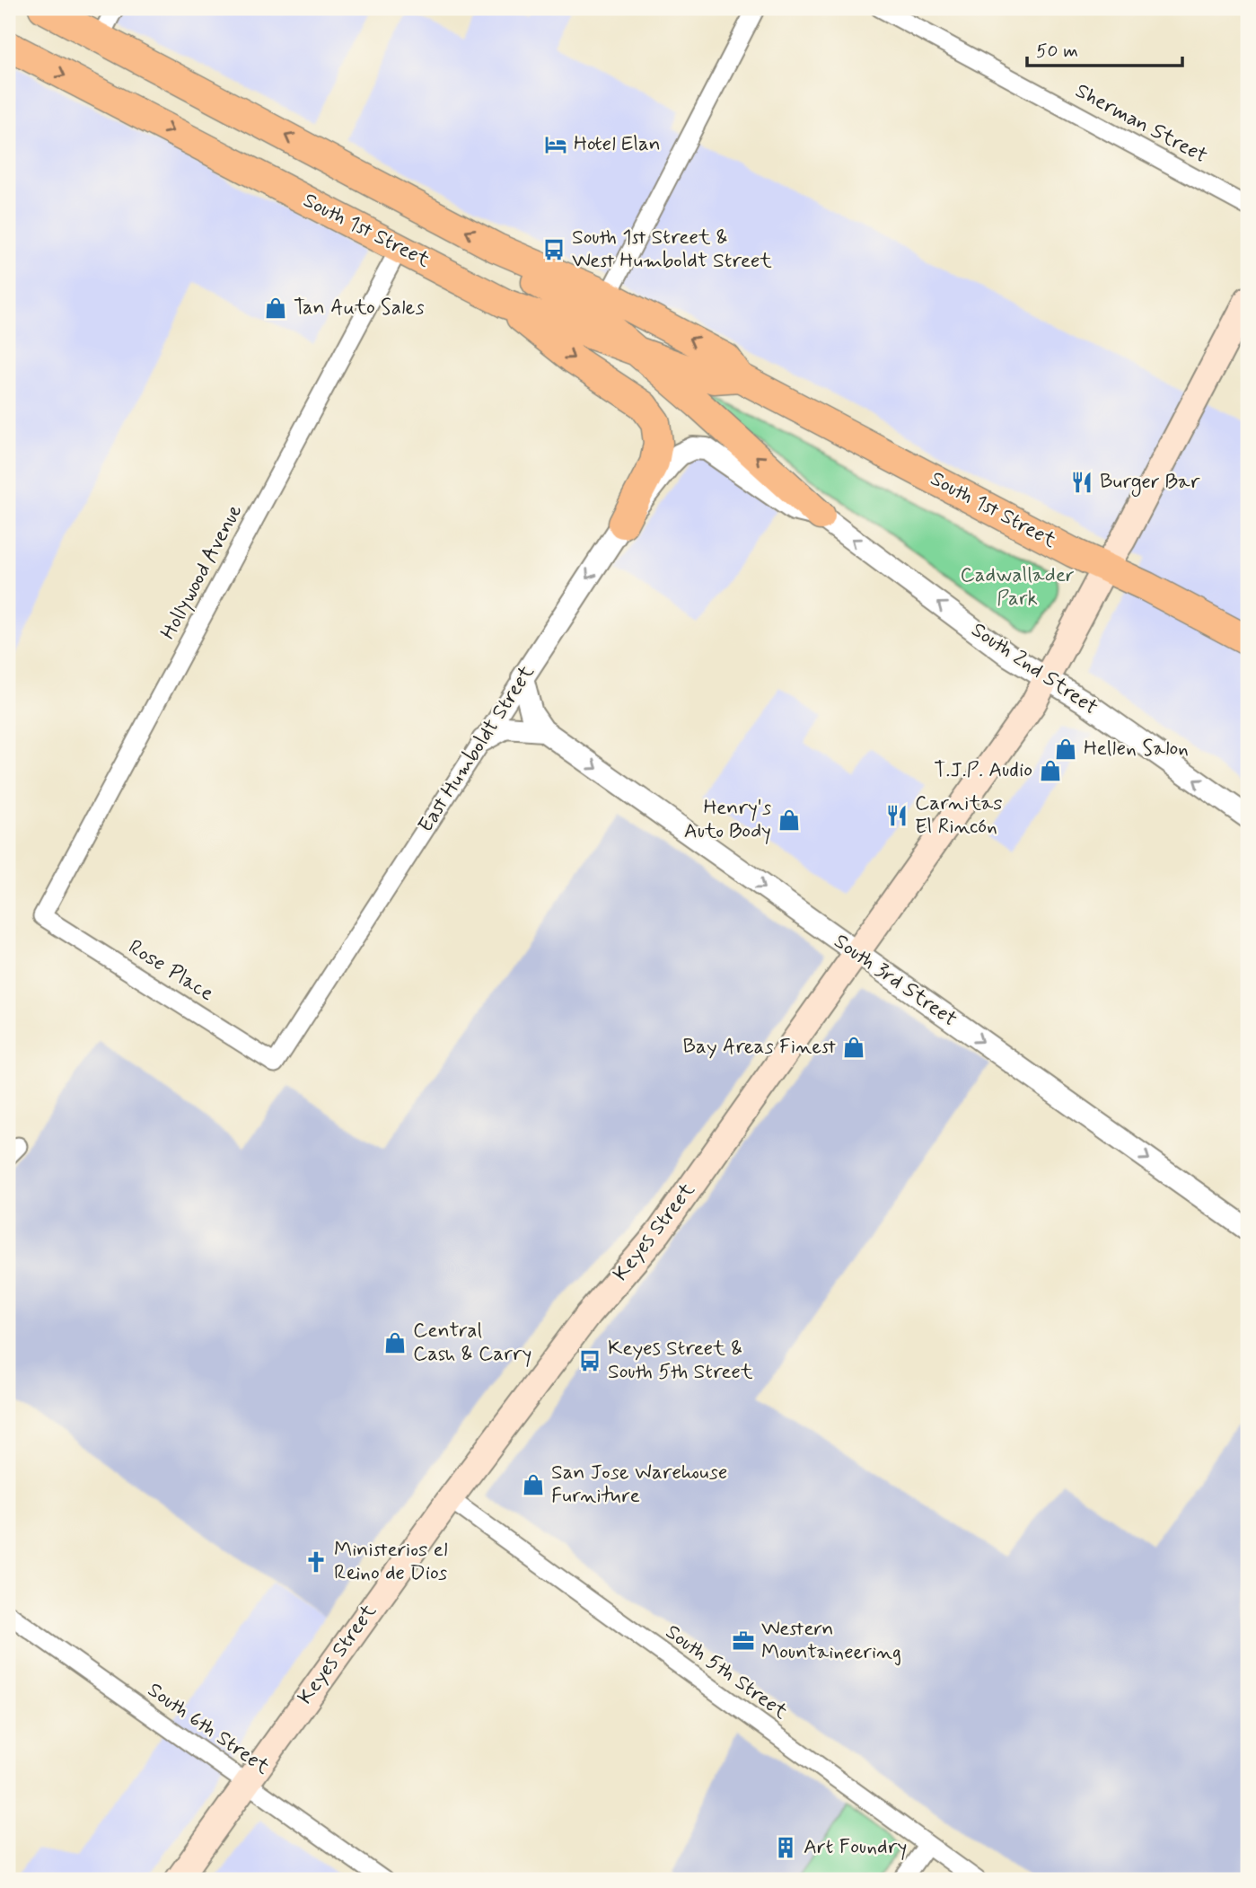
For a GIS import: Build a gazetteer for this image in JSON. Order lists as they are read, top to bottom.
{
  "streets": {
    "main road": ["South 1st Street", "Keyes Street"],
    "street": [
      "Sherman Street",
      "Hollywood Avenue",
      "South 2nd Street",
      "East Humboldt Street",
      "Rose Place",
      "South 3rd Street",
      "South 5th Street",
      "South 6th Street"
    ]
  },
  "crossings": [
    ["South 1st Street", "Hollywood Avenue"],
    ["South 1st Street", "Keyes Street"],
    ["Hollywood Avenue", "Rose Place"],
    ["South 2nd Street", "East Humboldt Street"],
    ["South 2nd Street", "Keyes Street"],
    ["East Humboldt Street", "Rose Place"],
    ["South 3rd Street", "Keyes Street"],
    ["Keyes Street", "South 5th Street"],
    ["Keyes Street", "South 6th Street"]
  ],
  "one_way": ["South 2nd Street", "South 3rd Street"],
  "parks": ["Cadwallader Park"],
  "places": {
    "hotel": ["Hotel Elan"],
    "bus stop": ["South 1st Street & West Humboldt Street", "Keyes Street & South 5th Street"],
    "shop": [
      "Tan Auto Sales",
      "Hellen Salon",
      "T.J.P. Audio",
      "Henry's Auto Body",
      "Bay Areas Finest",
      "Central Cash & Carry",
      "San Jose Warehouse Furniture"
    ],
    "restaurant": ["Burger Bar", "Carnitas El Rincón"],
    "church": ["Ministerios el Reino de Dios"],
    "office": ["Western Mountaineering"],
    "building": ["Art Foundry"]
  },
  "scale_bar": "50 m"
}
